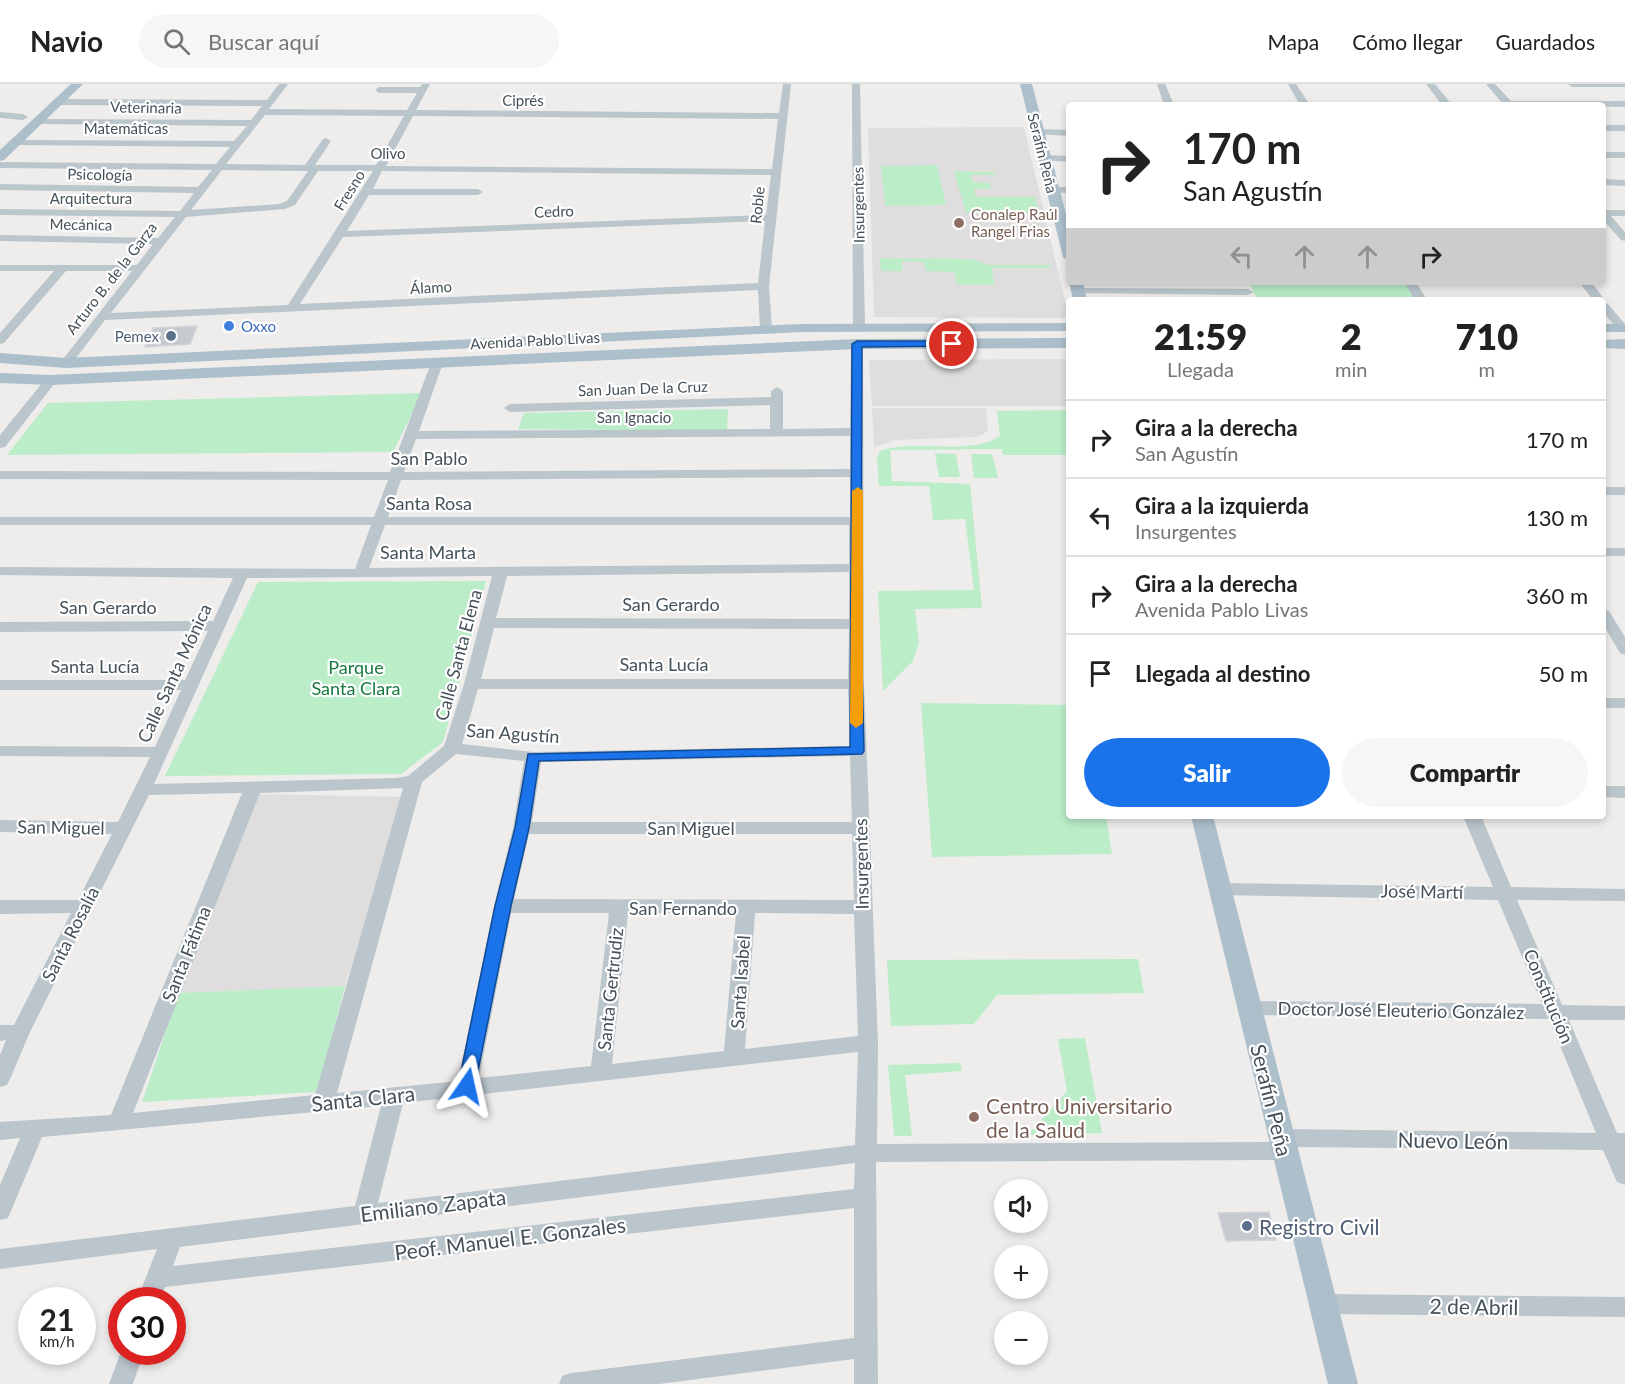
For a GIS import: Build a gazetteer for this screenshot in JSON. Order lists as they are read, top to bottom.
{
  "streets": {
    "main road": ["Serafín Peña", "Avenida Pablo Livas"],
    "street": [
      "Ciprés",
      "Veterinaria",
      "Matemáticas",
      "Olivo",
      "Psicología",
      "Fresno",
      "Arquitectura",
      "Roble",
      "Insurgentes",
      "Cedro",
      "Mecánica",
      "Arturo B. de la Garza",
      "Álamo",
      "San Juan De la Cruz",
      "San Ignacio",
      "San Pablo",
      "Santa Rosa",
      "Santa Marta",
      "San Gerardo",
      "Calle Santa Elena",
      "Santa Lucía",
      "Calle Santa Mónica",
      "San Agustín",
      "San Miguel",
      "José Martí",
      "San Fernando",
      "Santa Rosalía",
      "Santa Fátima",
      "Santa Isabel",
      "Santa Gertrudiz",
      "Constitución",
      "Doctor José Eleuterio González",
      "Santa Clara",
      "Nuevo León",
      "Emiliano Zapata",
      "Peof. Manuel E. Gonzales",
      "2 de Abril"
    ]
  },
  "crossings": [
    ["Ciprés", "Fresno"],
    ["Ciprés", "Roble"],
    ["Ciprés", "Arturo B. de la Garza"],
    ["Veterinaria", "Arturo B. de la Garza"],
    ["Matemáticas", "Arturo B. de la Garza"],
    ["Olivo", "Fresno"],
    ["Olivo", "Roble"],
    ["Olivo", "Arturo B. de la Garza"],
    ["Serafín Peña", "José Martí"],
    ["Serafín Peña", "Doctor José Eleuterio González"],
    ["Serafín Peña", "Nuevo León"],
    ["Serafín Peña", "2 de Abril"],
    ["Psicología", "Arturo B. de la Garza"],
    ["Fresno", "Cedro"],
    ["Fresno", "Álamo"],
    ["Arquitectura", "Arturo B. de la Garza"],
    ["Roble", "Cedro"],
    ["Roble", "Álamo"],
    ["Roble", "Avenida Pablo Livas"],
    ["Insurgentes", "Avenida Pablo Livas"],
    ["Insurgentes", "San Ignacio"],
    ["Insurgentes", "San Pablo"],
    ["Insurgentes", "Santa Rosa"],
    ["Insurgentes", "Santa Marta"],
    ["Insurgentes", "San Gerardo"],
    ["Insurgentes", "Santa Lucía"],
    ["Insurgentes", "San Agustín"],
    ["Insurgentes", "San Miguel"],
    ["Insurgentes", "San Fernando"],
    ["Insurgentes", "Santa Clara"],
    ["Insurgentes", "Nuevo León"],
    ["Insurgentes", "Emiliano Zapata"],
    ["Insurgentes", "Peof. Manuel E. Gonzales"],
    ["Mecánica", "Arturo B. de la Garza"],
    ["Arturo B. de la Garza", "Álamo"],
    ["Arturo B. de la Garza", "Avenida Pablo Livas"],
    ["San Juan De la Cruz", "San Ignacio"],
    ["Santa Marta", "Calle Santa Elena"],
    ["Santa Marta", "Calle Santa Mónica"],
    ["San Gerardo", "Calle Santa Elena"],
    ["San Gerardo", "Calle Santa Mónica"],
    ["Calle Santa Elena", "Santa Lucía"],
    ["Calle Santa Elena", "San Agustín"],
    ["Santa Lucía", "Calle Santa Mónica"],
    ["Calle Santa Mónica", "Santa Rosalía"],
    ["San Miguel", "Santa Rosalía"],
    ["José Martí", "Constitución"],
    ["San Fernando", "Santa Isabel"],
    ["San Fernando", "Santa Gertrudiz"],
    ["Santa Fátima", "Santa Clara"],
    ["Santa Isabel", "Santa Clara"],
    ["Santa Gertrudiz", "Santa Clara"],
    ["Constitución", "Doctor José Eleuterio González"],
    ["Constitución", "Nuevo León"],
    ["Nuevo León", "Emiliano Zapata"]
  ],
  "parks": ["Parque Santa Clara"],
  "places": [
    "Conalep Raúl Rangel Frias",
    "Oxxo",
    "Pemex",
    "Centro Universitario de la Salud",
    "Registro Civil"
  ],
  "page": {
    "header": "Navio",
    "search": "Buscar aquí",
    "nav": ["Mapa", "Cómo llegar", "Guardados"],
    "turn": ["170 m", "San Agustín"],
    "eta": [
      "21:59",
      "Llegada",
      "2",
      "min",
      "710",
      "m"
    ],
    "list": [
      {
        "name": "Gira a la derecha",
        "note": "San Agustín",
        "value": "170 m"
      },
      {
        "name": "Gira a la izquierda",
        "note": "Insurgentes",
        "value": "130 m"
      },
      {
        "name": "Gira a la derecha",
        "note": "Avenida Pablo Livas",
        "value": "360 m"
      },
      {
        "name": "Llegada al destino",
        "value": "50 m"
      }
    ],
    "buttons": ["Salir", "Compartir"],
    "map_buttons": ["+", "−"],
    "speed": "21 km/h",
    "limit": "30"
  }
}
